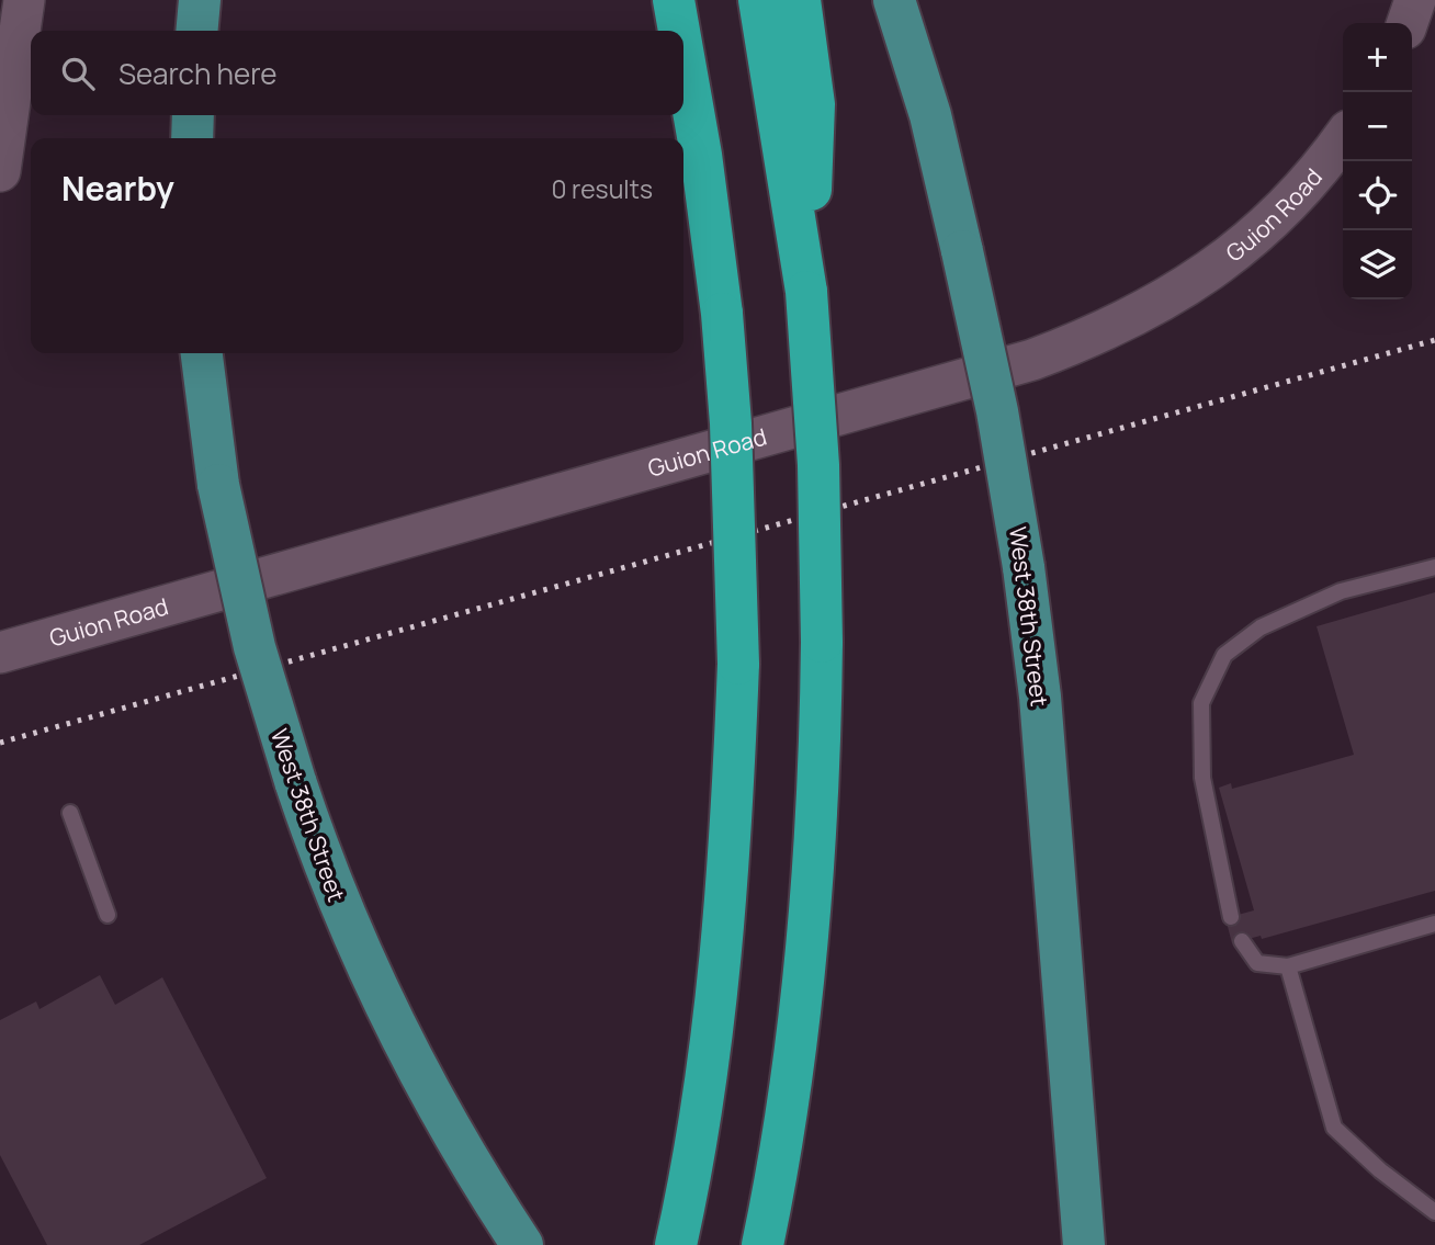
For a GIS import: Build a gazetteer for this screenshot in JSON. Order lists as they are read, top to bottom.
{
  "streets": {
    "main road": ["West 38th Street"],
    "street": ["Guion Road"]
  },
  "page": {
    "map_buttons": ["+", "−"],
    "search": "Search here",
    "heading": ["Nearby", "0 results"]
  }
}
